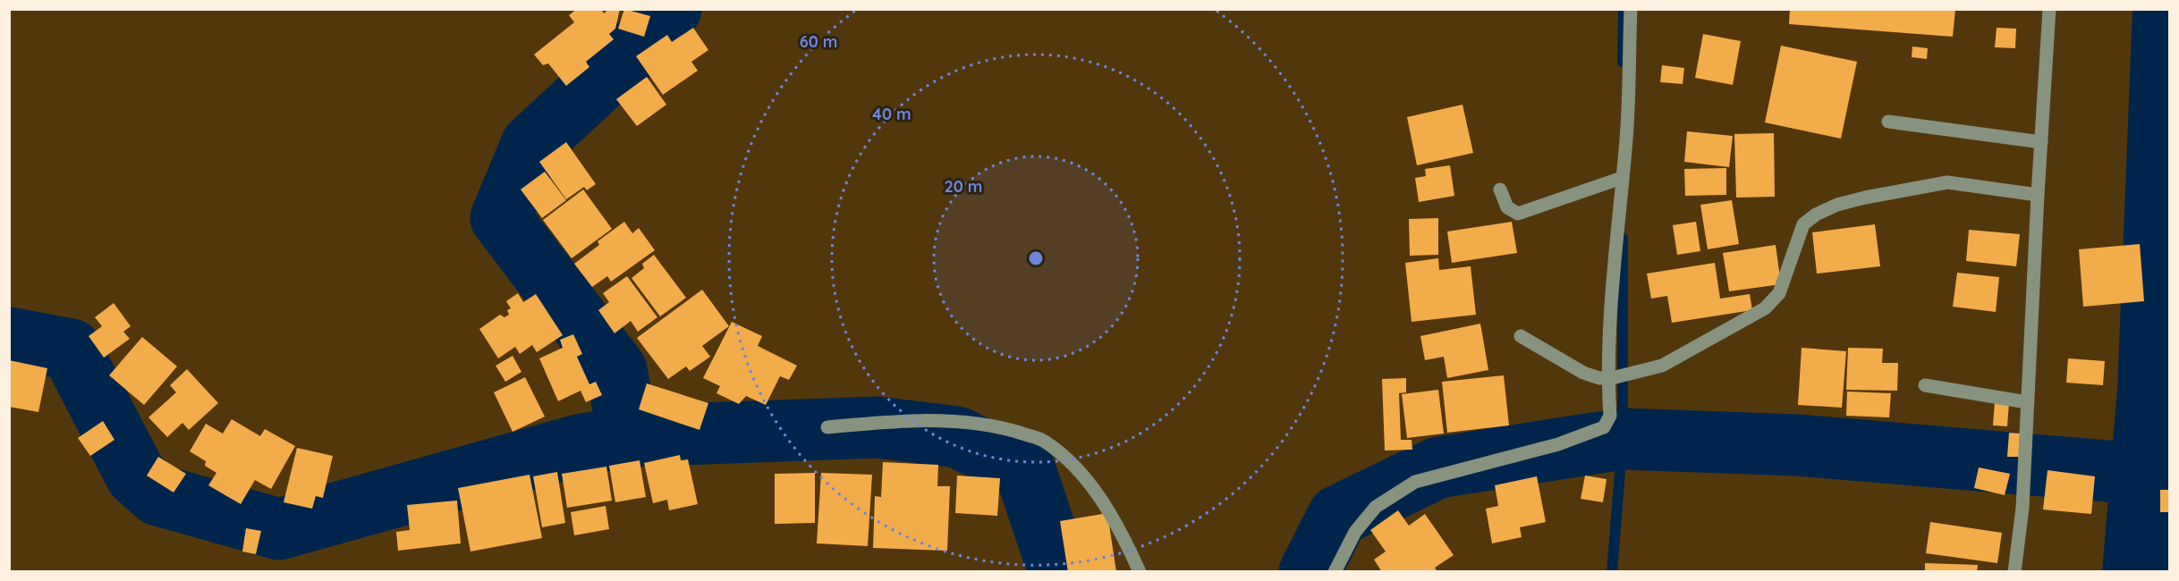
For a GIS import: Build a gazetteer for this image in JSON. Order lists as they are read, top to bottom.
{
  "rings": ["60 m", "40 m", "20 m"]
}
